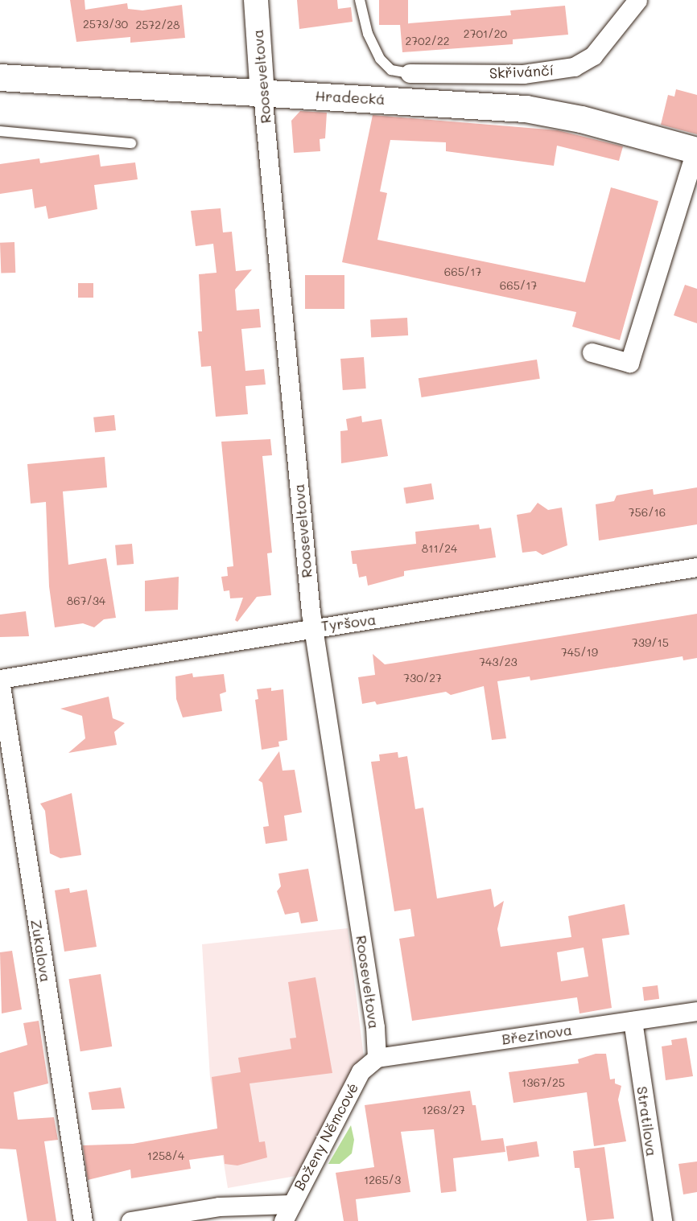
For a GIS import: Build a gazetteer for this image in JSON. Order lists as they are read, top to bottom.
{
  "streets": {
    "main road": ["Hradecká"],
    "street": [
      "Skřivánčí",
      "Rooseveltova",
      "Tyršova",
      "Zukalova",
      "Březinova",
      "Stratilova",
      "Boženy Němcové"
    ]
  },
  "crossings": [
    ["Rooseveltova", "Hradecká"],
    ["Rooseveltova", "Tyršova"],
    ["Rooseveltova", "Březinova"],
    ["Rooseveltova", "Boženy Němcové"],
    ["Tyršova", "Zukalova"],
    ["Březinova", "Stratilova"],
    ["Březinova", "Boženy Němcové"]
  ],
  "house_numbers": [
    "2573/30",
    "2572/28",
    "2701/20",
    "2702/22",
    "665/17",
    "665/17",
    "756/16",
    "811/24",
    "867/34",
    "739/15",
    "745/19",
    "743/23",
    "730/27",
    "1367/25",
    "1263/27",
    "1258/4",
    "1265/3"
  ]
}
